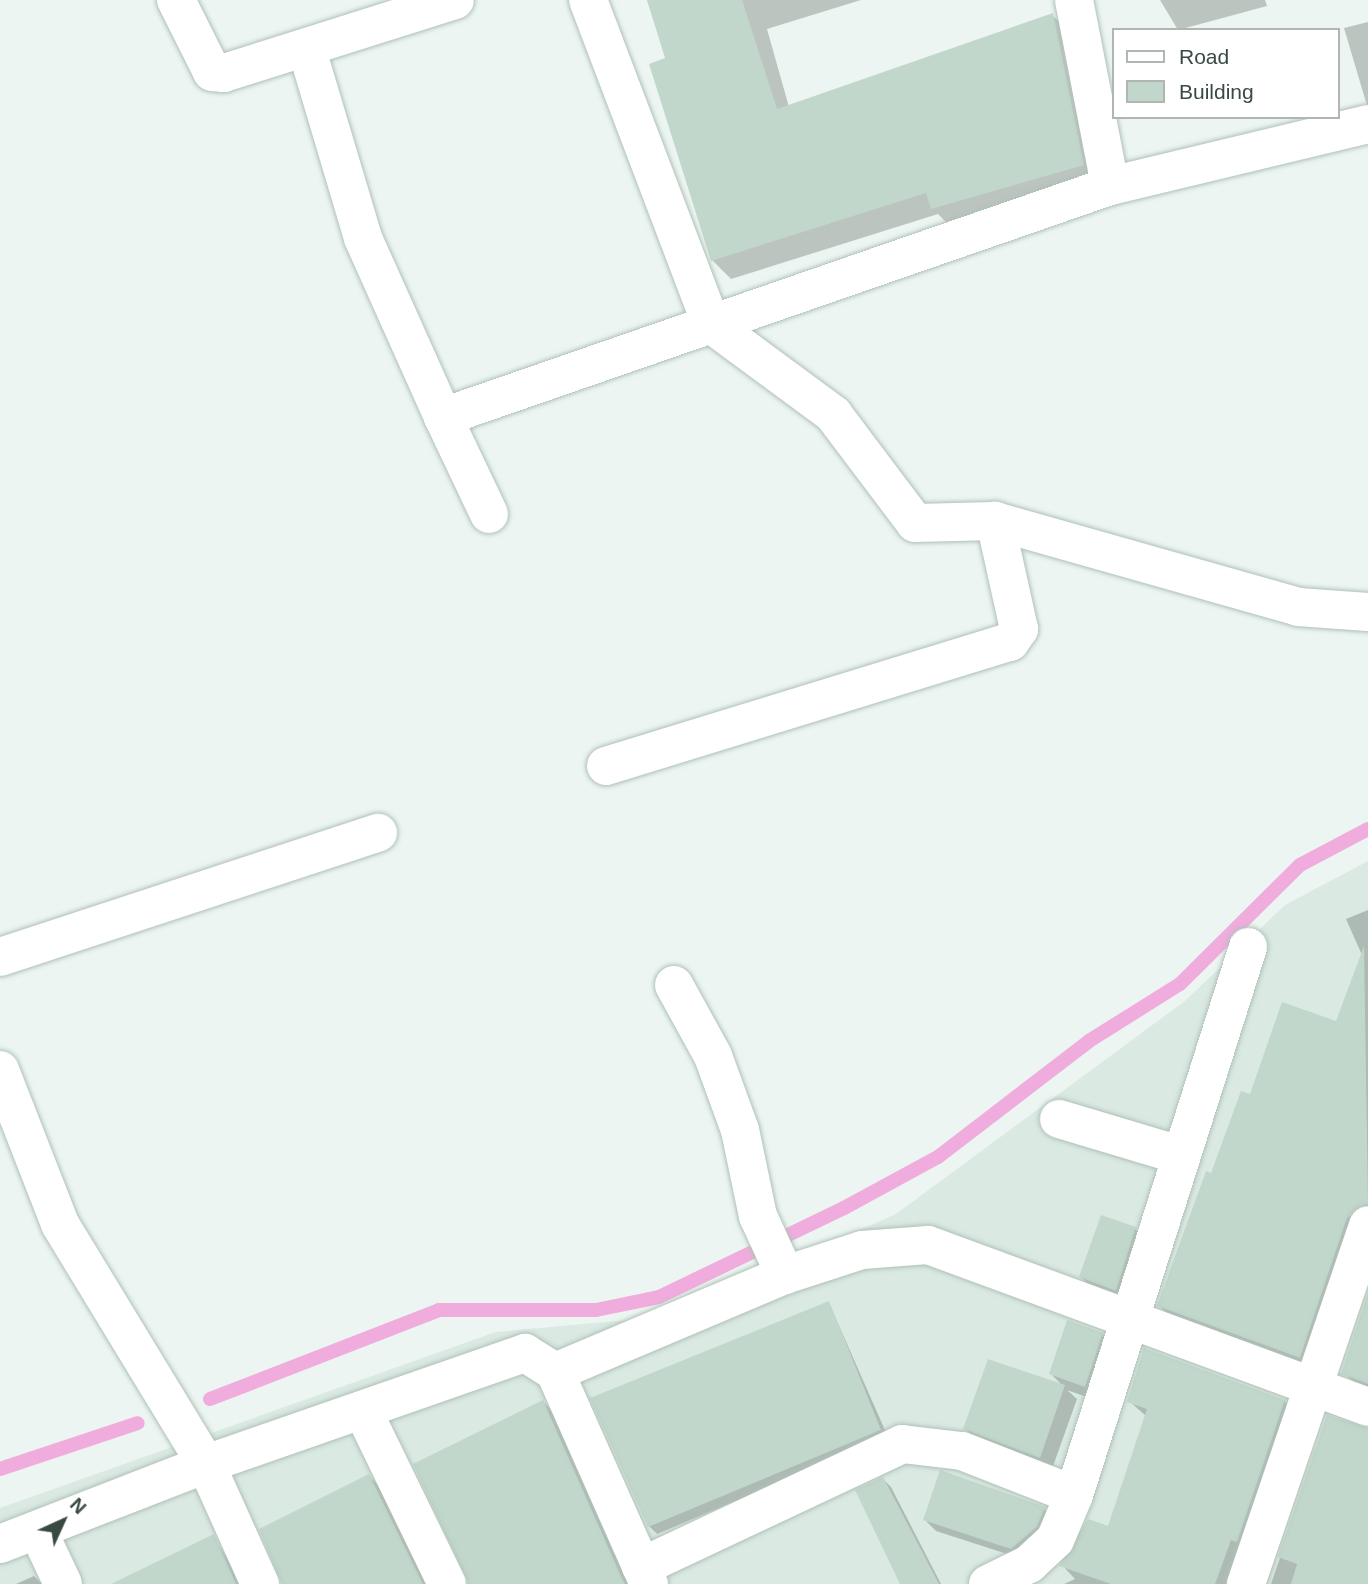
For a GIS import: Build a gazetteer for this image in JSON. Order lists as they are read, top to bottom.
{
  "legend": ["Road", "Building"],
  "north": "top right"
}
